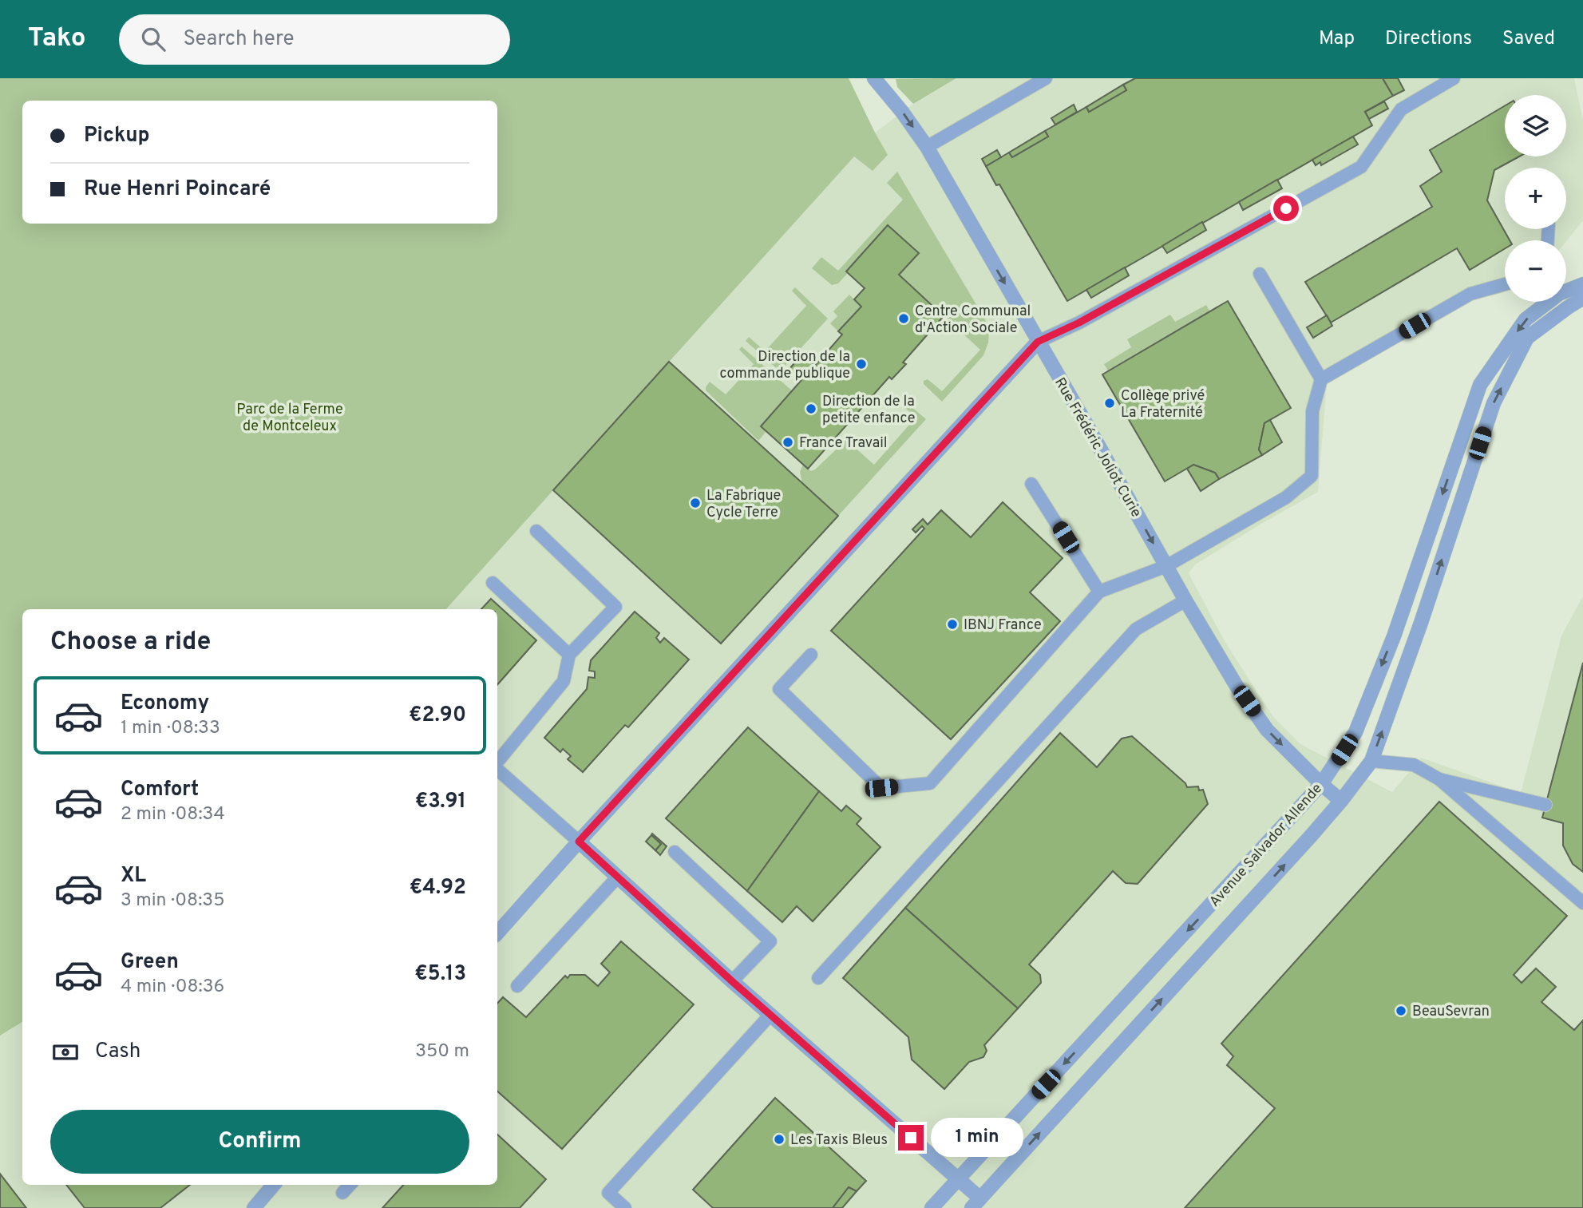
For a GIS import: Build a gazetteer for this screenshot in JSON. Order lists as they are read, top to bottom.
{
  "streets": {
    "street": ["Rue Frédéric Joliot Curie", "Avenue Salvador Allende"]
  },
  "crossings": [
    ["Rue Frédéric Joliot Curie", "Avenue Salvador Allende"]
  ],
  "one_way": ["Rue Frédéric Joliot Curie"],
  "parks": ["Parc de la Ferme de Montceleux"],
  "places": [
    "Centre Communal d'Action Sociale",
    "Direction de la commande publique",
    "Collège privé La Fraternité",
    "Direction de la petite enfance",
    "France Travail",
    "La Fabrique Cycle Terre",
    "IBNJ France",
    "BeauSevran",
    "Les Taxis Bleus"
  ],
  "page": {
    "header": "Tako",
    "search": "Search here",
    "nav": ["Map", "Directions", "Saved"],
    "map_buttons": ["+", "−"],
    "banner": ["Pickup", "Rue Henri Poincaré"],
    "heading": "Choose a ride",
    "list": [
      {
        "name": "Economy",
        "note": "1 min · 08:33",
        "value": "€2.90"
      },
      {
        "name": "Comfort",
        "note": "2 min · 08:34",
        "value": "€3.91"
      },
      {
        "name": "XL",
        "note": "3 min · 08:35",
        "value": "€4.92"
      },
      {
        "name": "Green",
        "note": "4 min · 08:36",
        "value": "€5.13"
      }
    ],
    "pay": ["Cash", "350 m"],
    "buttons": "Confirm",
    "bubble": "1 min"
  }
}
